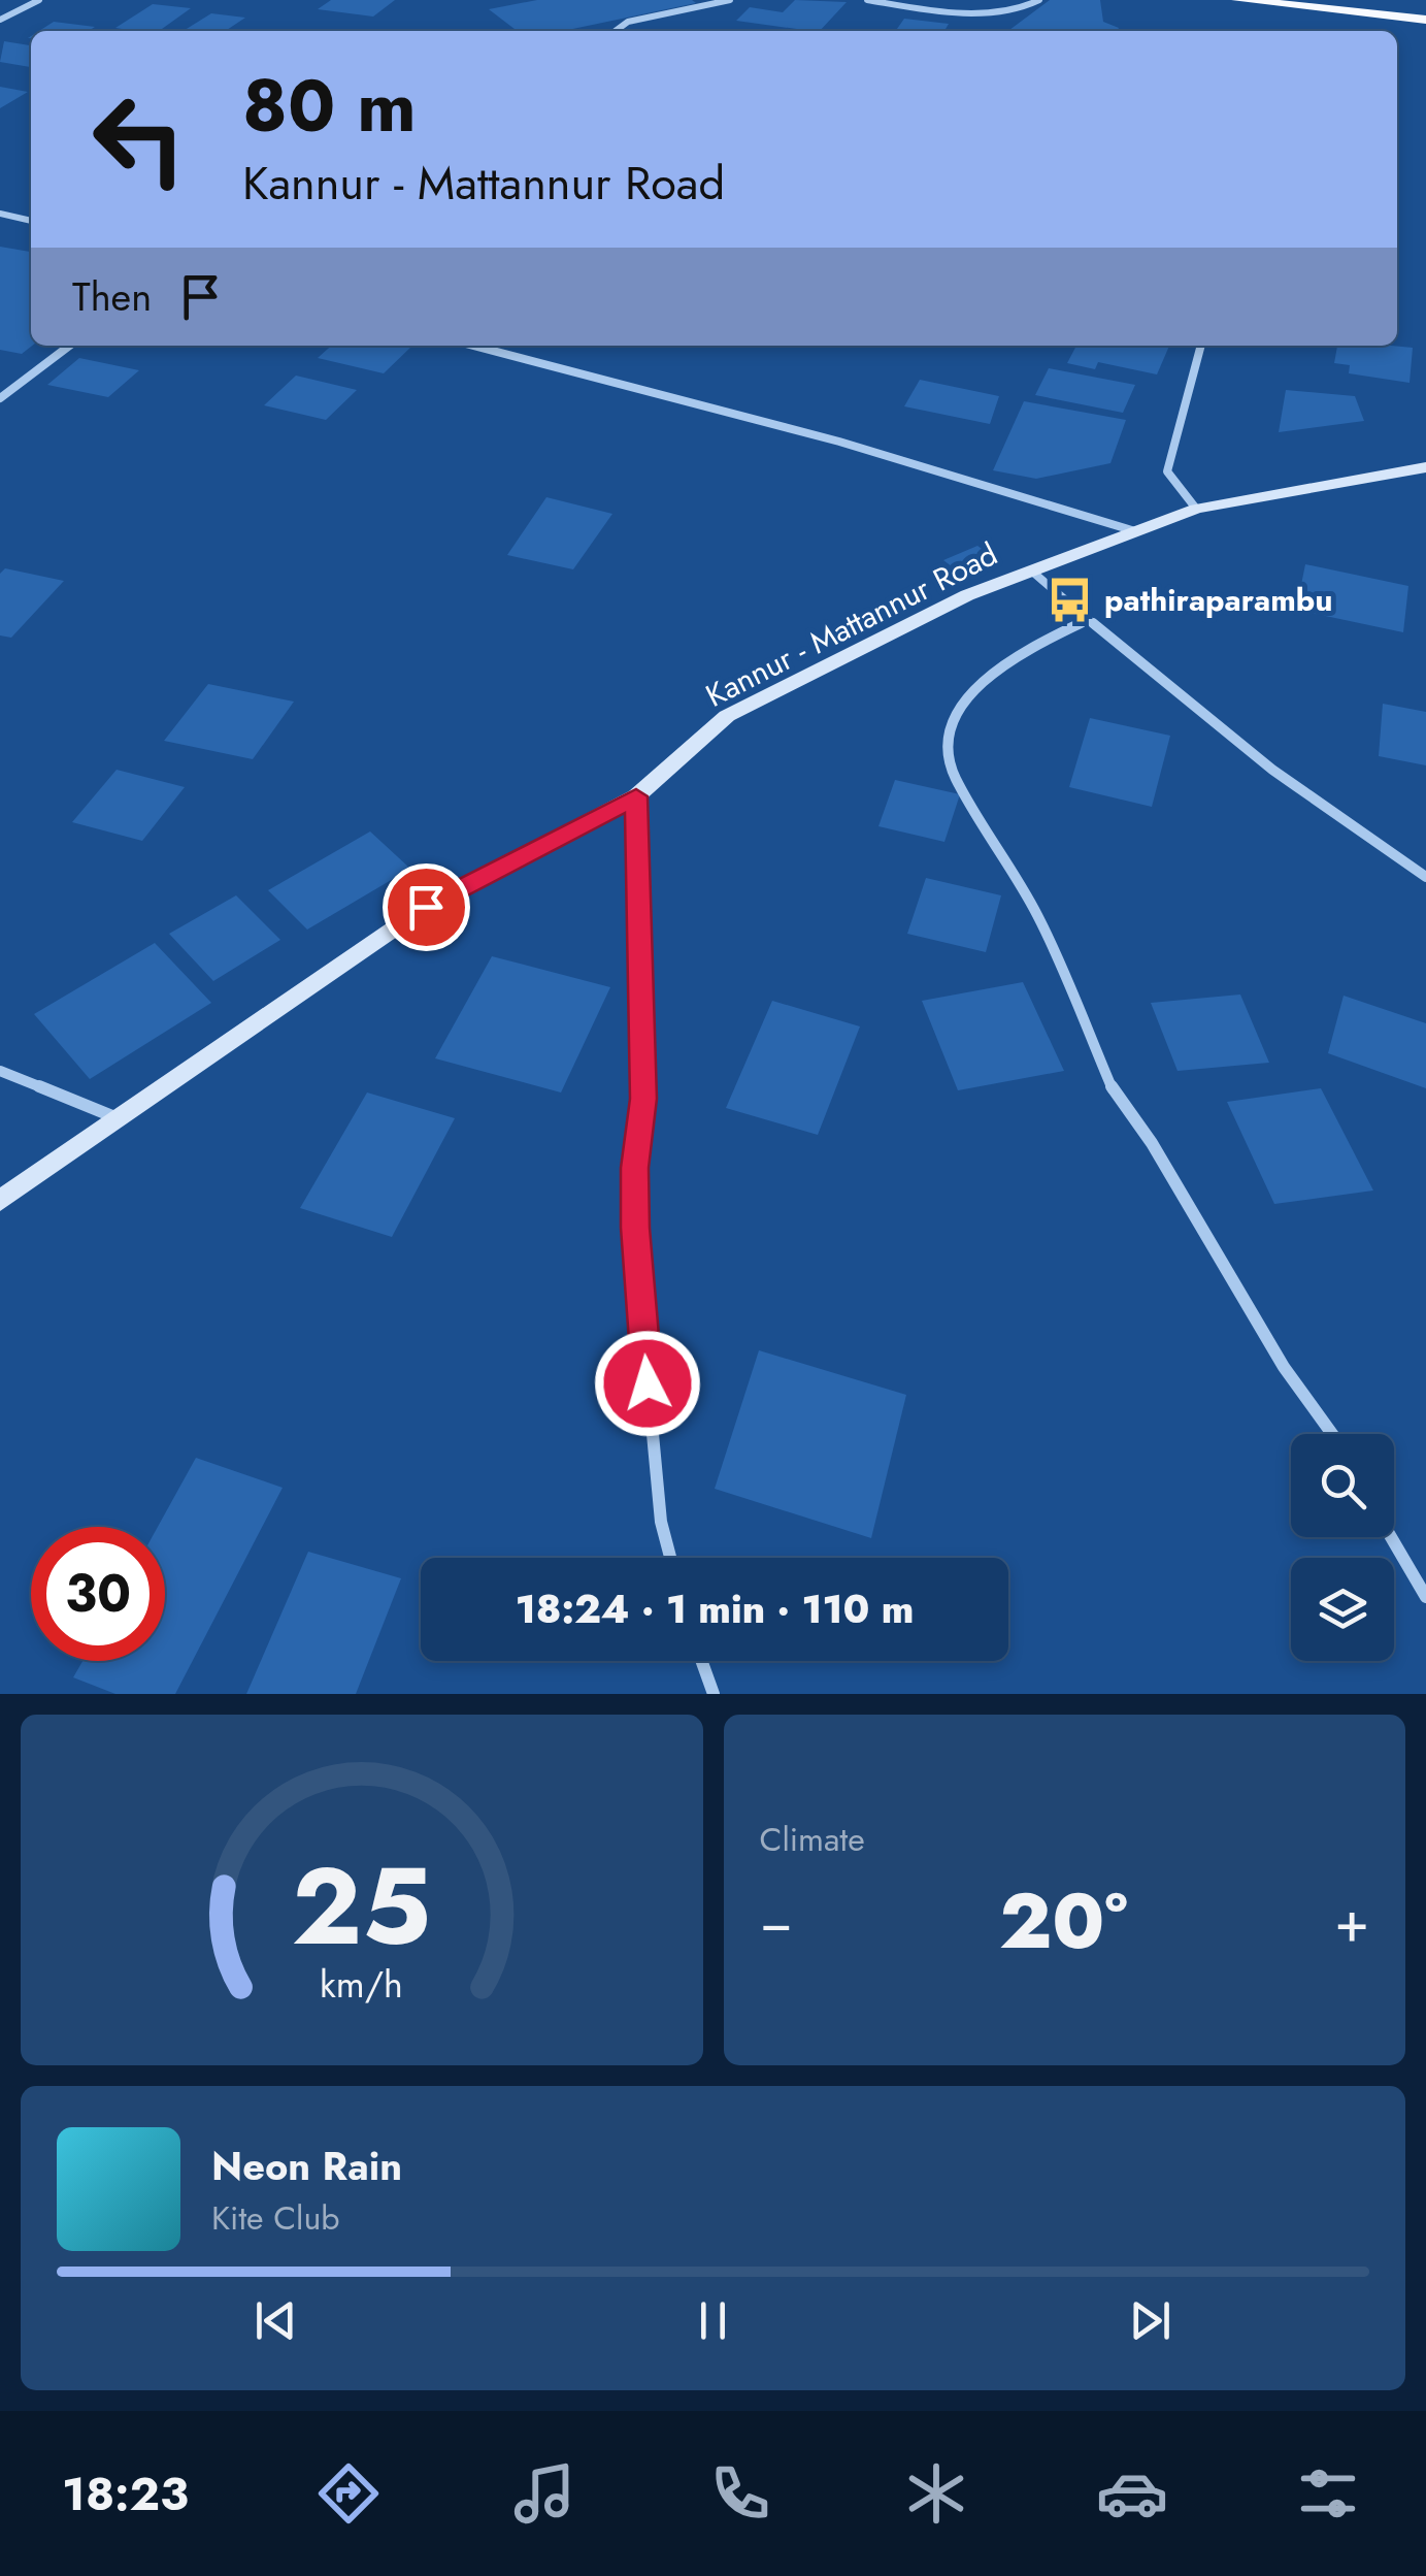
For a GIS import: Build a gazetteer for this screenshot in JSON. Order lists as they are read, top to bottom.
{
  "streets": {
    "main road": ["Kannur - Mattannur Road"]
  },
  "places": {
    "bus stop": ["pathiraparambu"]
  },
  "page": {
    "turn": ["80 m", "Kannur - Mattannur Road"],
    "then": "Then",
    "limit": "30",
    "trip": "18:24 · 1 min · 110 m",
    "tile": "Climate",
    "heat": ["−", "20°", "+"],
    "song": ["Neon Rain", "Kite Club"],
    "tabs": "18:23",
    "gauge": ["25", "km/h"]
  }
}
